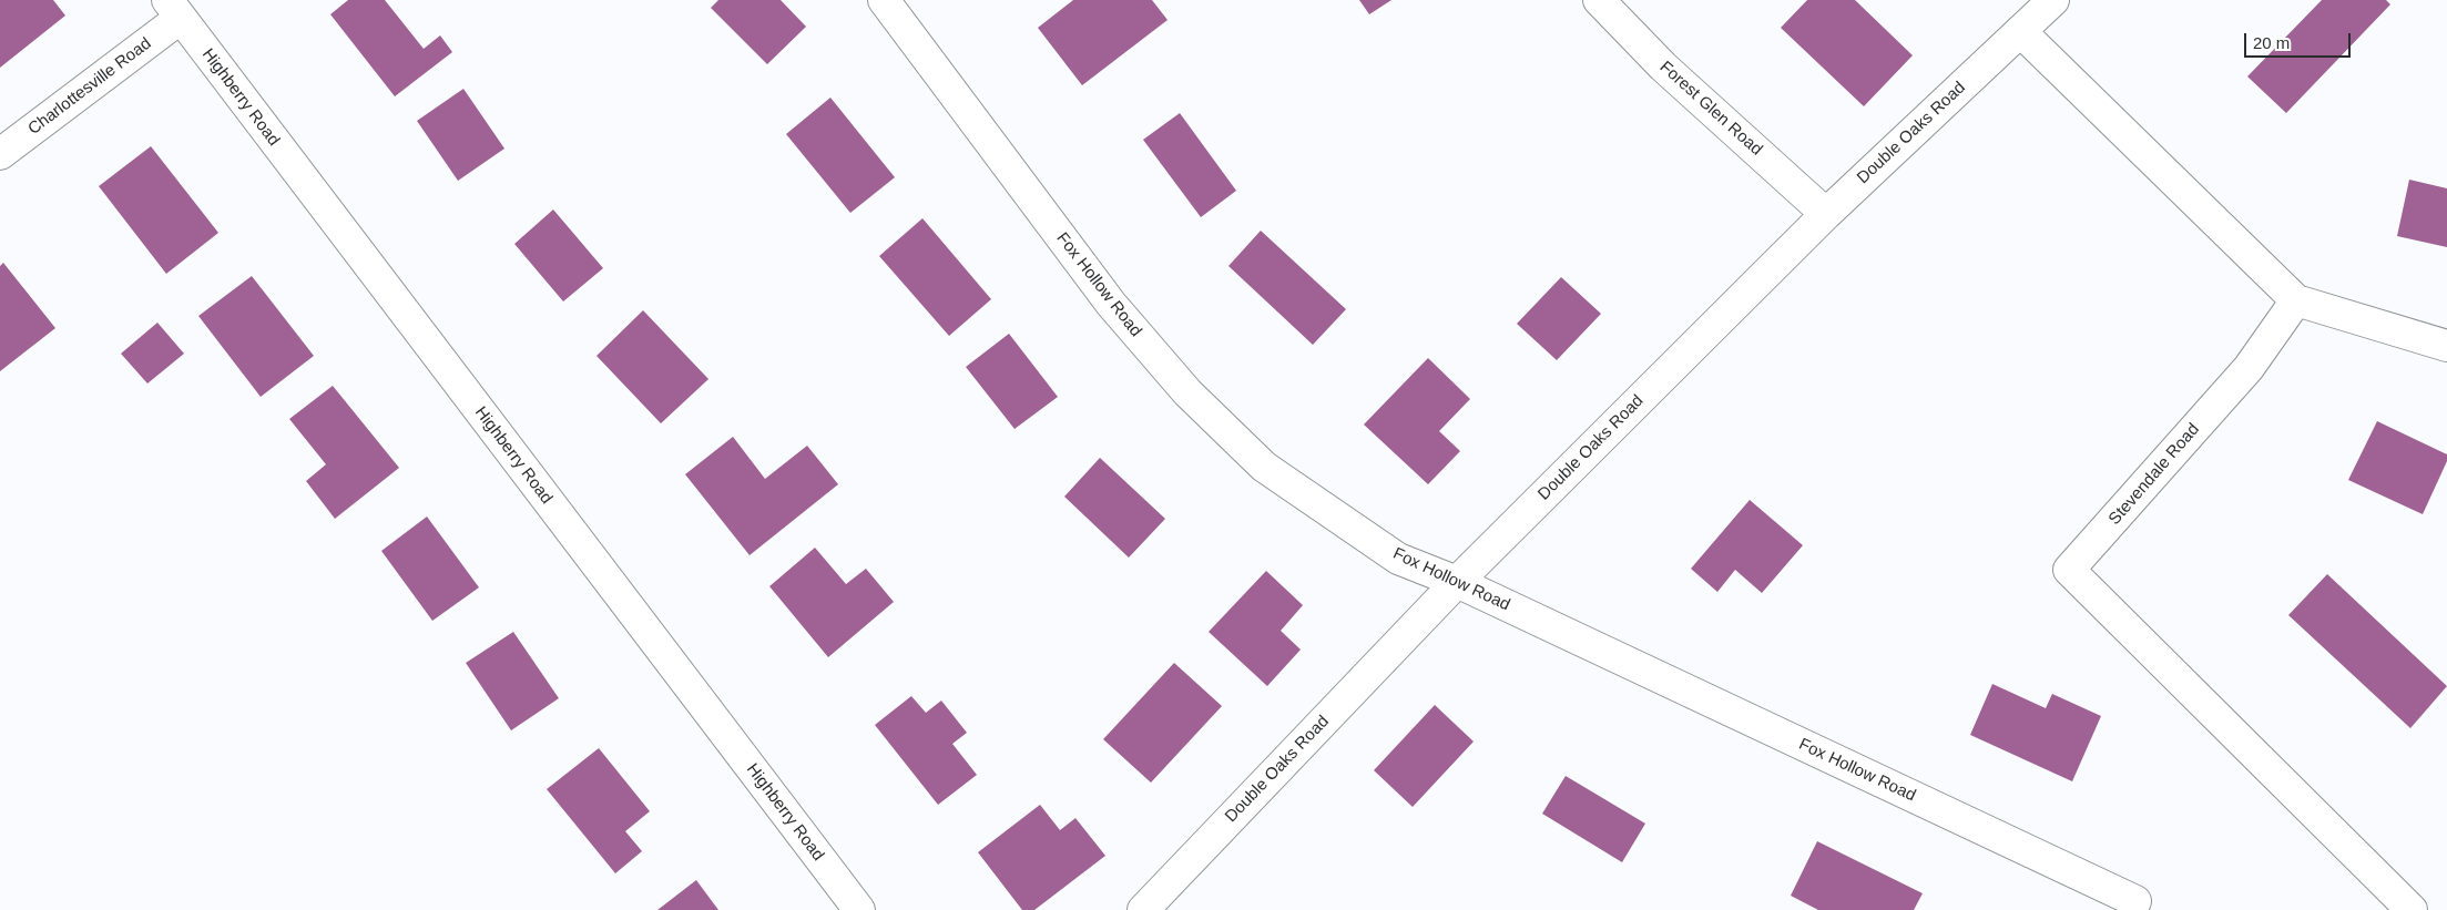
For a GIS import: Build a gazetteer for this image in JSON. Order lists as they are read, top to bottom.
{
  "streets": {
    "street": [
      "Charlottesville Road",
      "Highberry Road",
      "Forest Glen Road",
      "Double Oaks Road",
      "Fox Hollow Road",
      "Stevendale Road"
    ]
  },
  "crossings": [
    ["Charlottesville Road", "Highberry Road"],
    ["Forest Glen Road", "Double Oaks Road"],
    ["Double Oaks Road", "Fox Hollow Road"]
  ],
  "scale_bar": "20 m"
}
